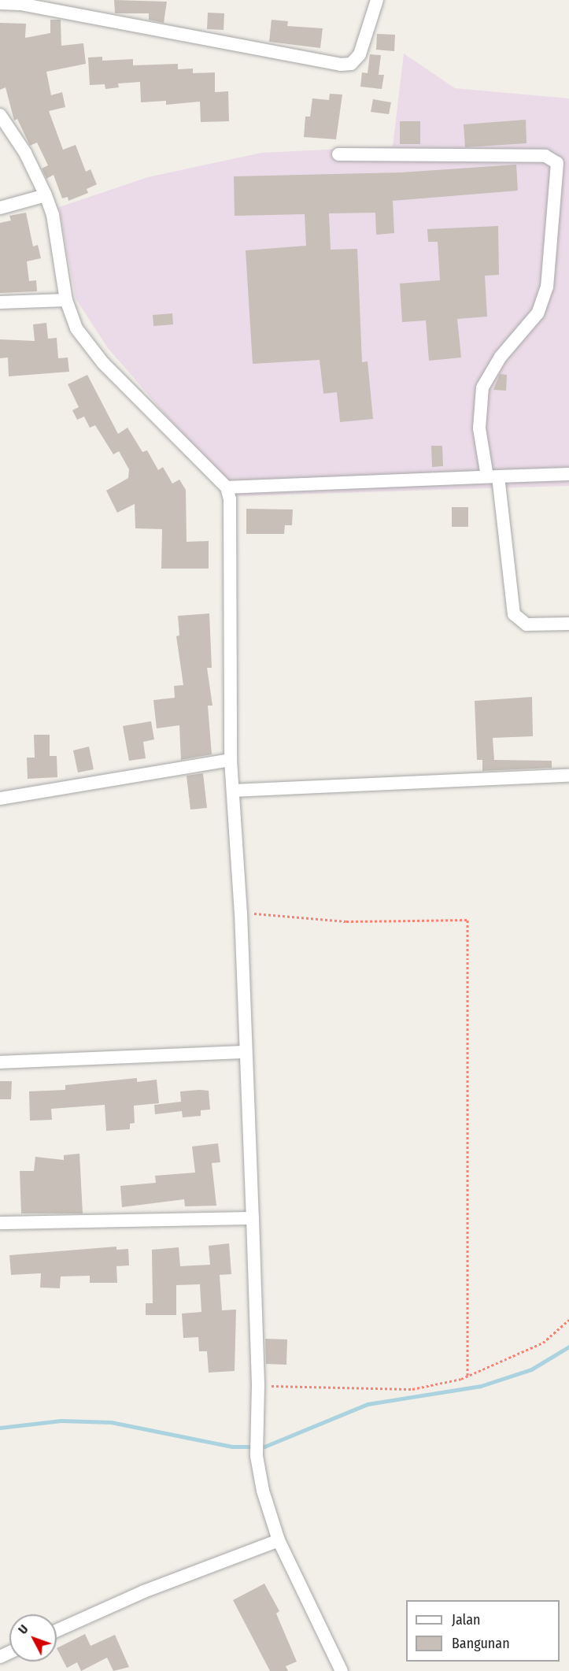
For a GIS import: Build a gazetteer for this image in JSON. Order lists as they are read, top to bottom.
{
  "legend": ["Jalan", "Bangunan"],
  "north": "top left"
}
